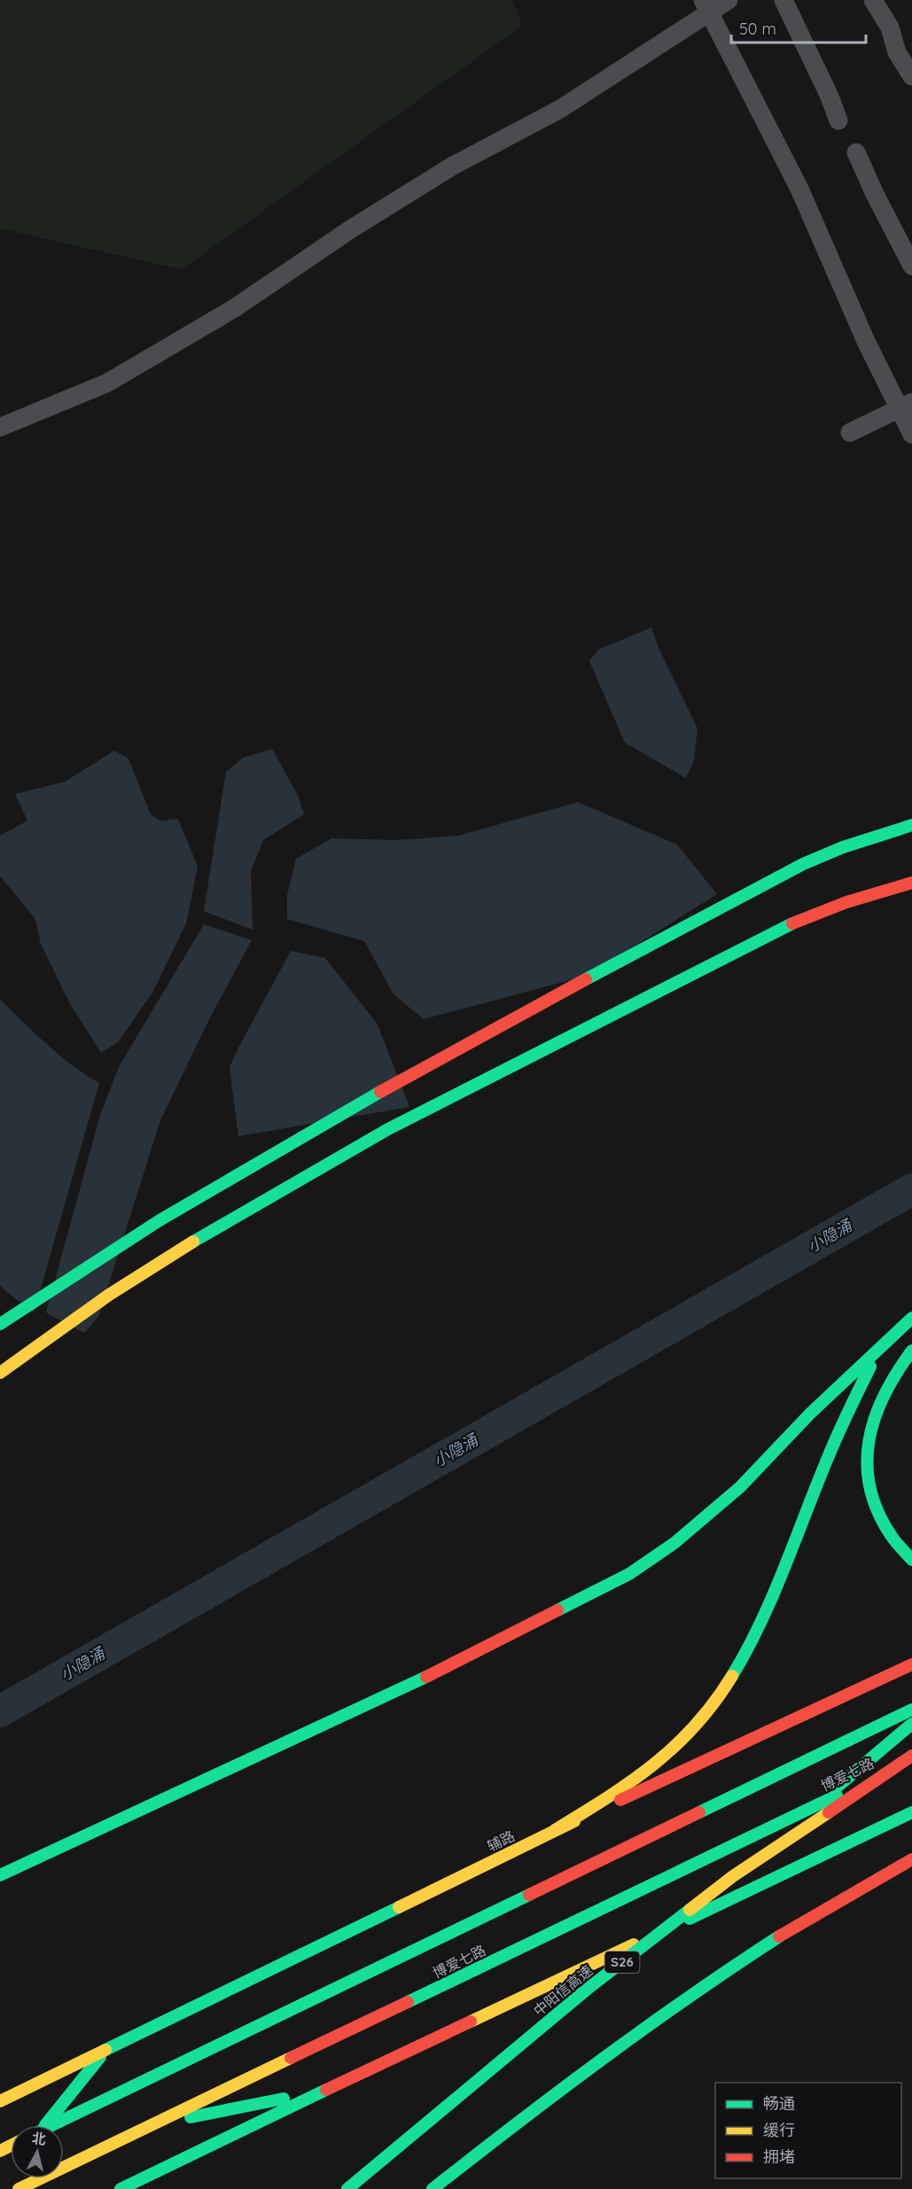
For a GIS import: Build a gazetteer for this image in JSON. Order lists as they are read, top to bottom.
{
  "streets": {
    "main road": [
      "博爱七路",
      "辅路",
      "S26",
      "中阳信高速"
    ]
  },
  "crossings": [
    ["博爱七路", "中阳信高速"]
  ],
  "water": ["小隐涌"],
  "legend": ["畅通", "缓行", "拥堵"],
  "scale_bar": "50 m",
  "north": "top"
}
